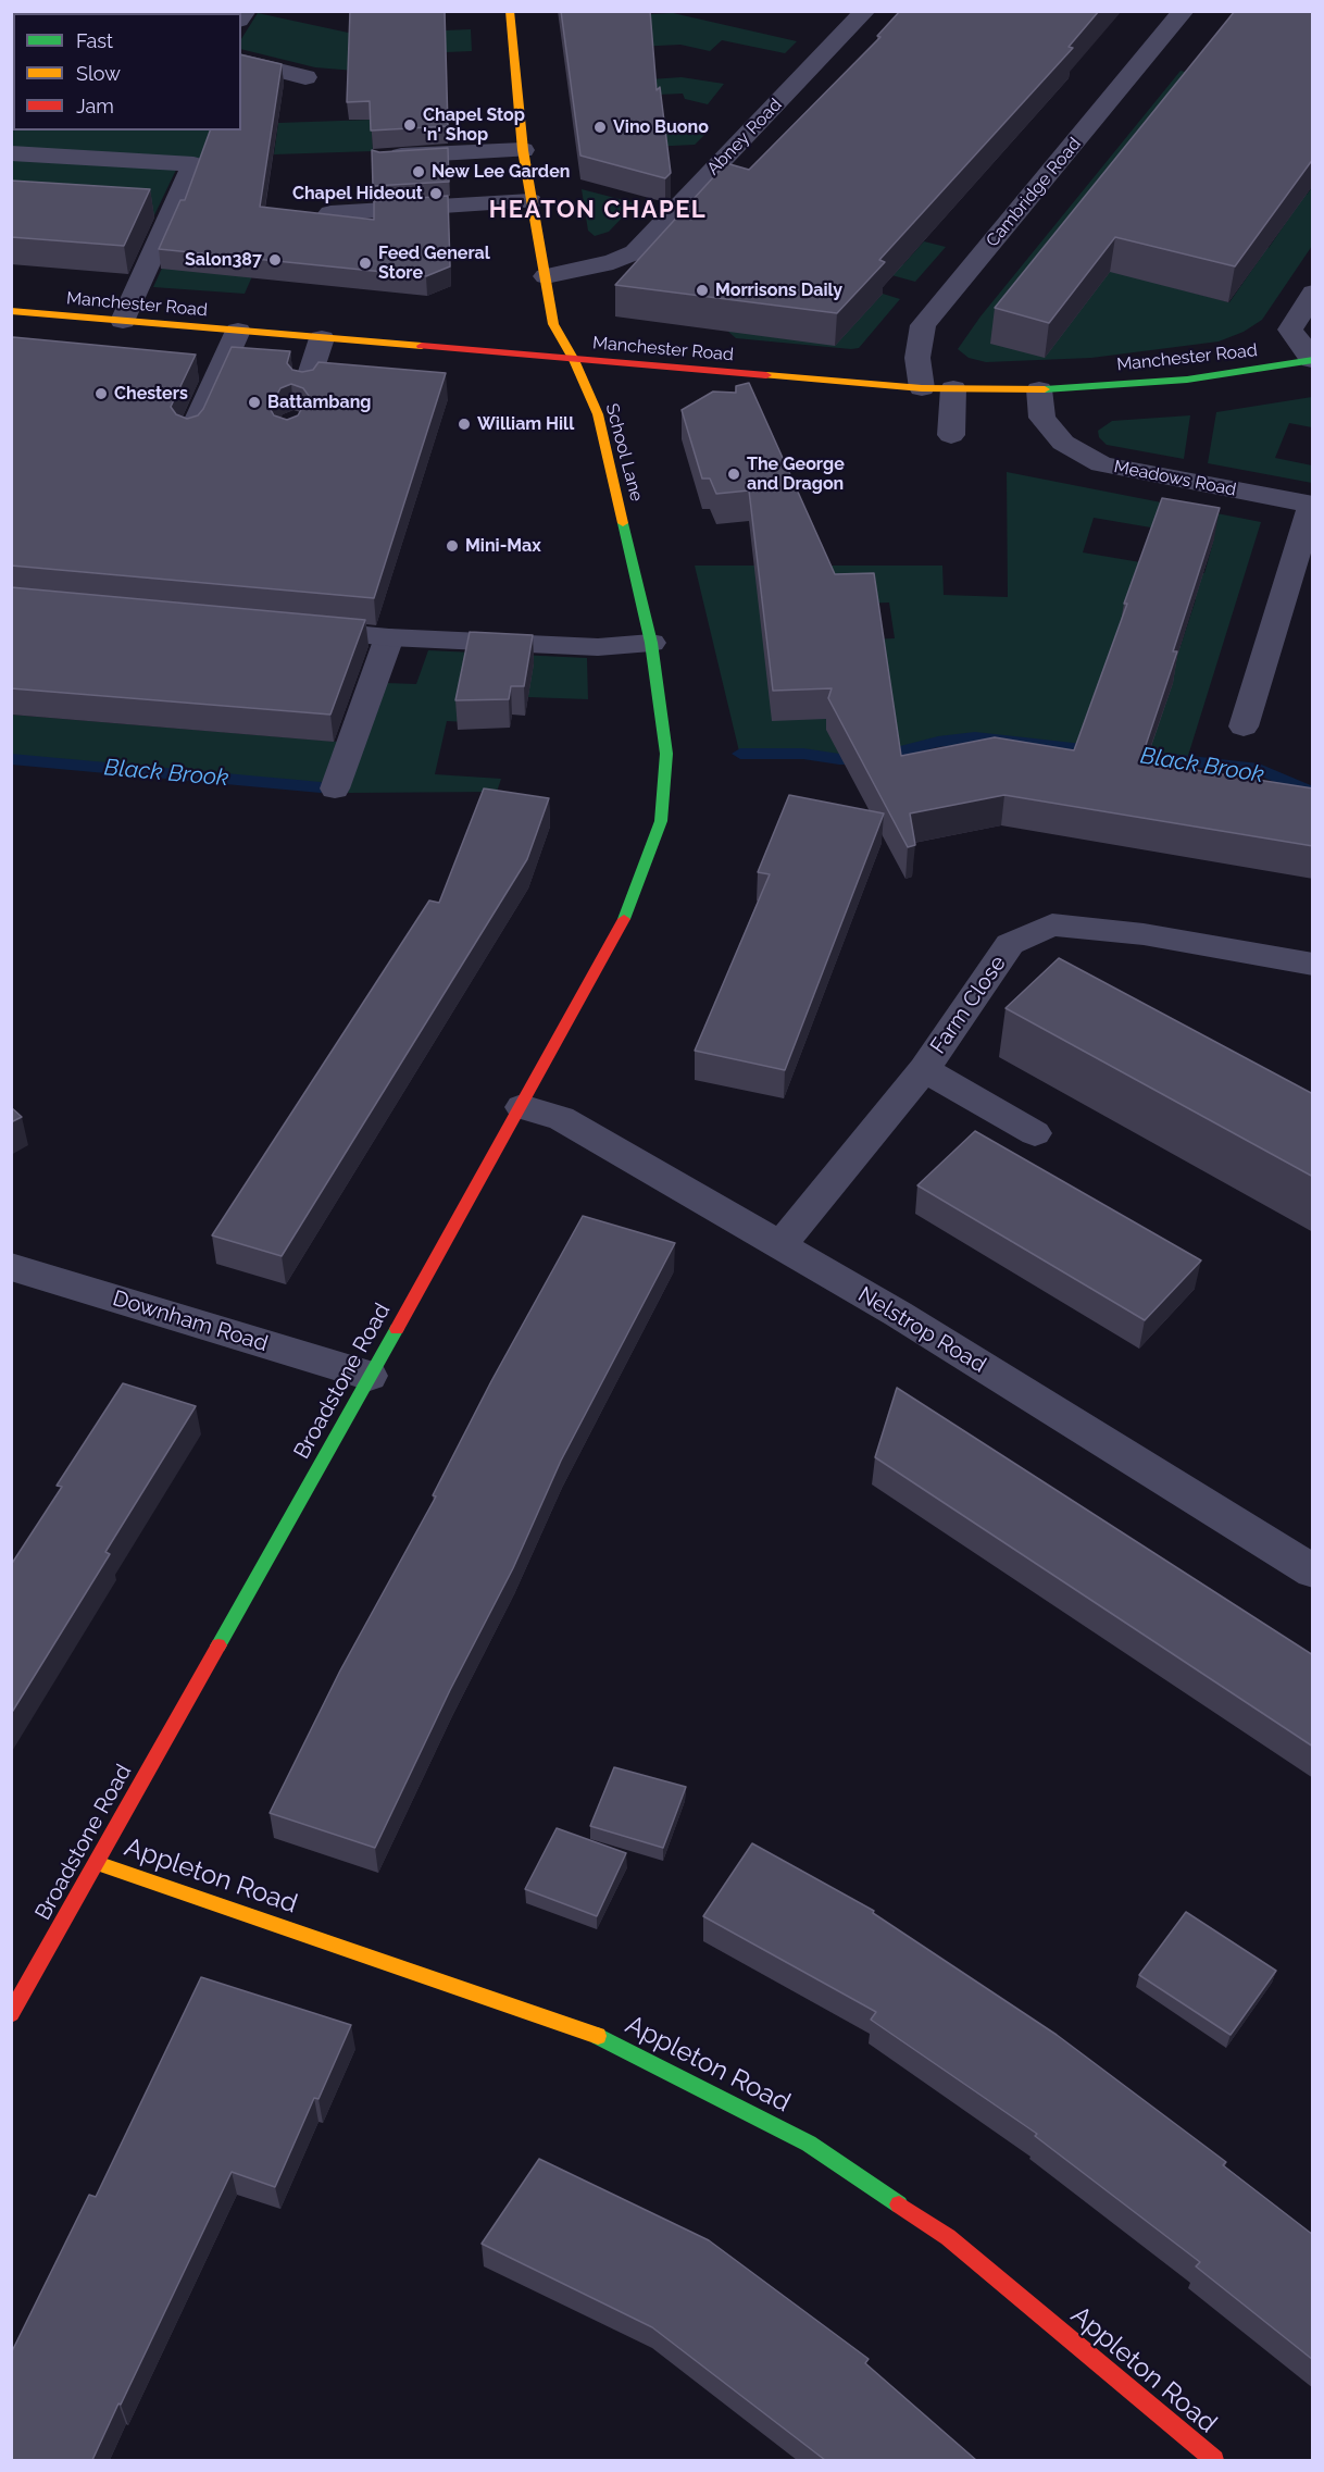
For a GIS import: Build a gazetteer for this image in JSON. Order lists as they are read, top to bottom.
{
  "streets": {
    "main road": [
      "Manchester Road",
      "School Lane",
      "Broadstone Road",
      "Appleton Road"
    ],
    "street": [
      "Abney Road",
      "Cambridge Road",
      "Meadows Road",
      "Farm Close",
      "Downham Road",
      "Nelstrop Road"
    ]
  },
  "crossings": [
    ["Abney Road", "School Lane"],
    ["Cambridge Road", "Manchester Road"],
    ["Manchester Road", "School Lane"],
    ["Manchester Road", "Meadows Road"],
    ["School Lane", "Broadstone Road"],
    ["Farm Close", "Nelstrop Road"],
    ["Downham Road", "Broadstone Road"],
    ["Nelstrop Road", "Broadstone Road"],
    ["Broadstone Road", "Appleton Road"]
  ],
  "districts": ["HEATON CHAPEL"],
  "water": ["Black Brook"],
  "places": [
    "Chapel Stop 'n' Shop",
    "Vino Buono",
    "New Lee Garden",
    "Chapel Hideout",
    "Salon387",
    "Feed General Store",
    "Morrisons Daily",
    "Chesters",
    "Battambang",
    "William Hill",
    "The George and Dragon",
    "Mini-Max"
  ],
  "legend": ["Fast", "Slow", "Jam"]
}
